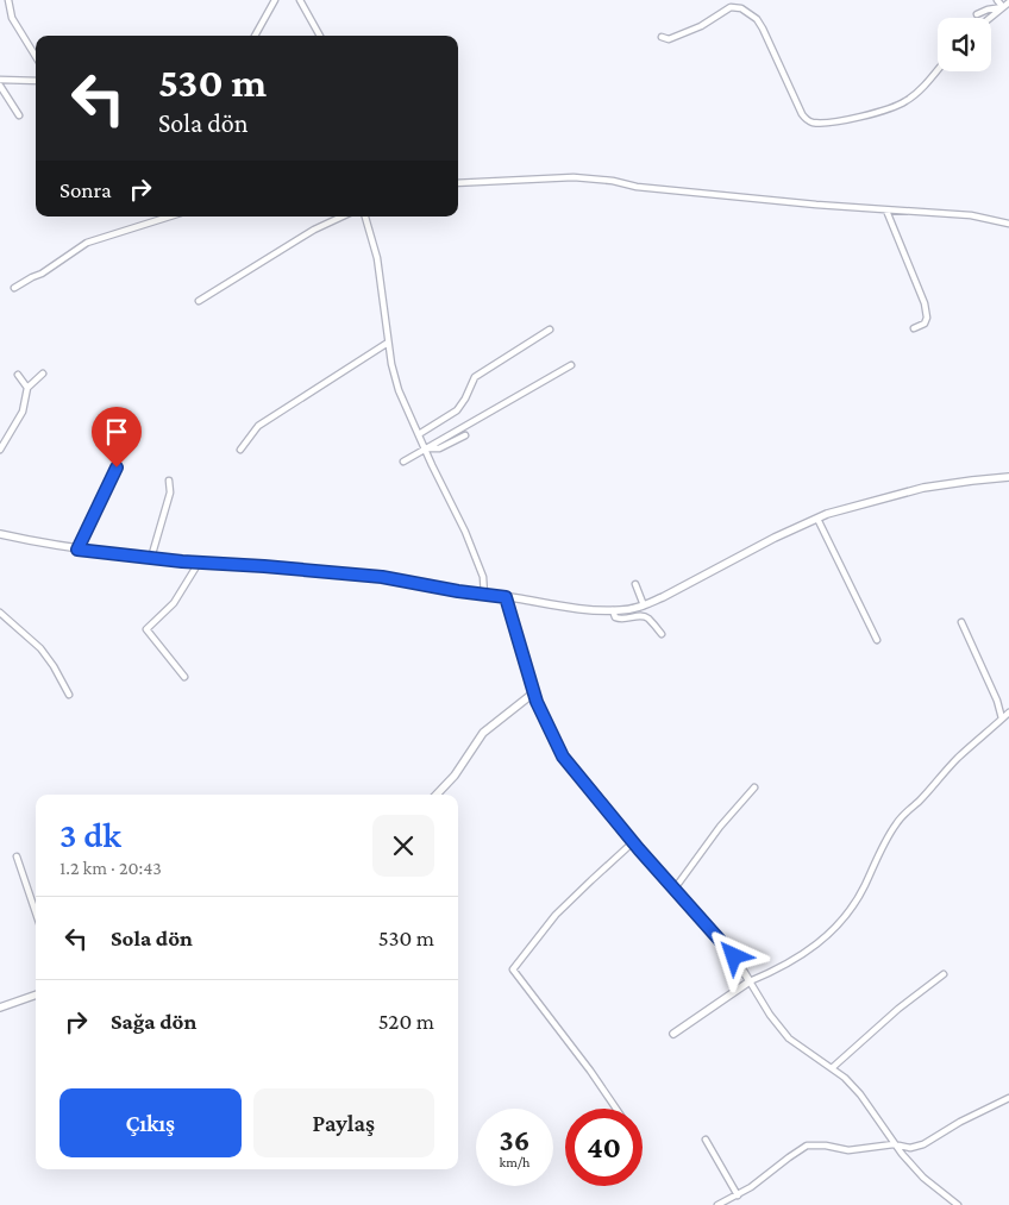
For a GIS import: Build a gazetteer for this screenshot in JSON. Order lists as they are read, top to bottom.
{
  "page": {
    "turn": ["530 m", "Sola dön"],
    "then": "Sonra",
    "heading": ["3 dk", "1.2 km · 20:43"],
    "list": [
      {
        "name": "Sola dön",
        "value": "530 m"
      },
      {
        "name": "Sağa dön",
        "value": "520 m"
      }
    ],
    "buttons": ["Çıkış", "Paylaş"],
    "speed": "36 km/h",
    "limit": "40"
  }
}
